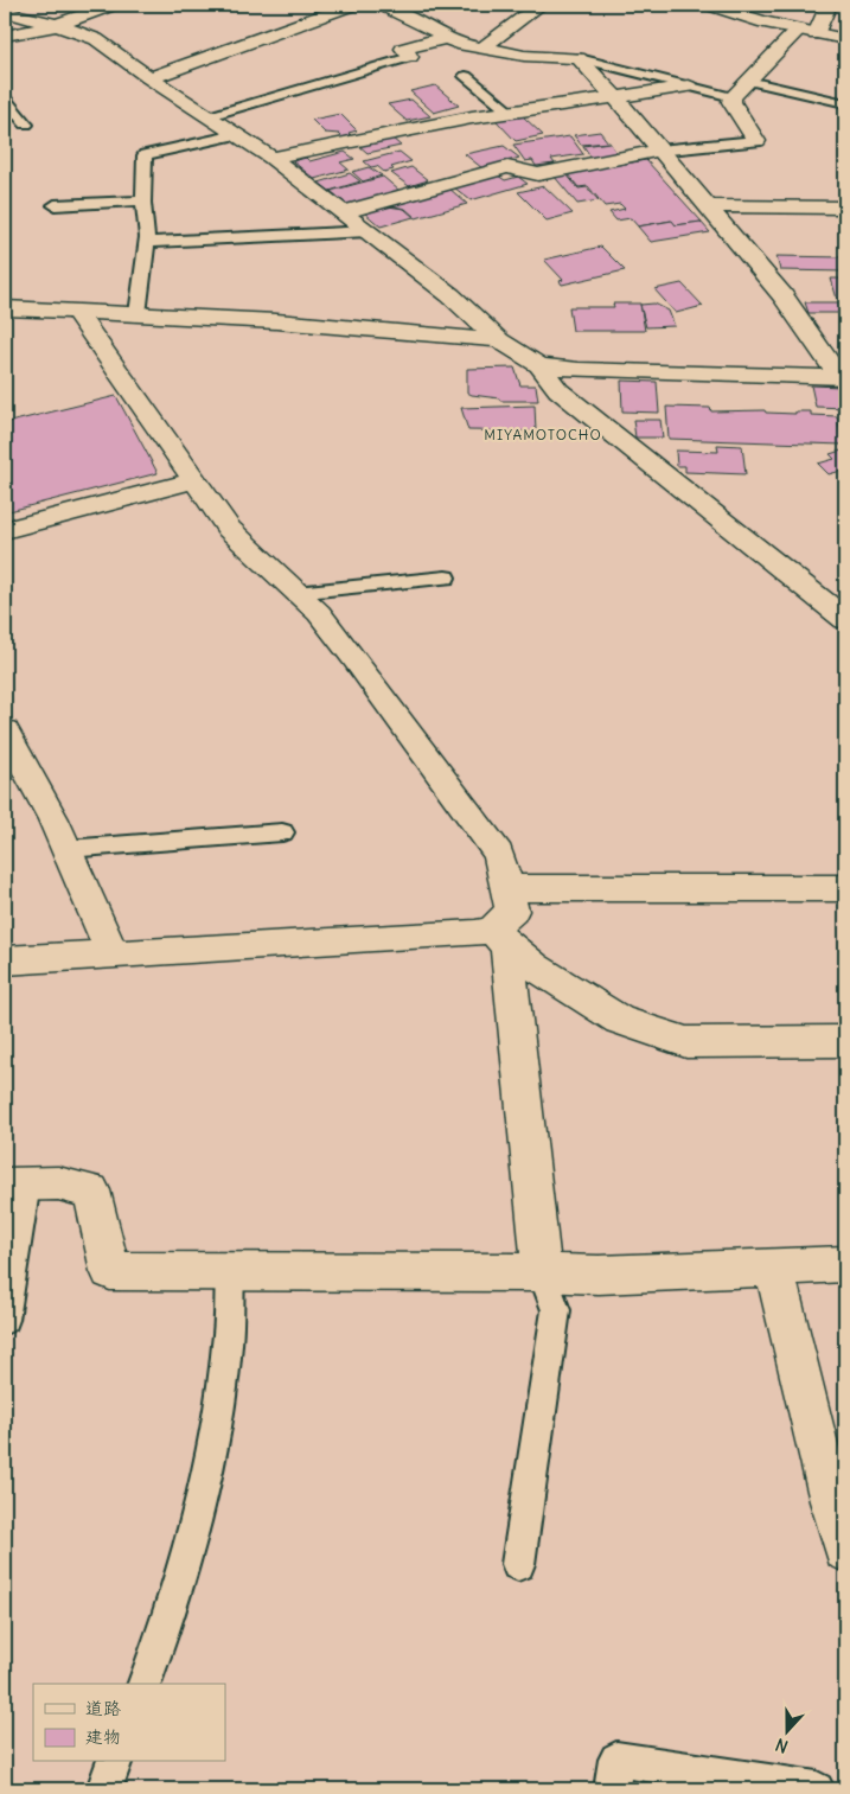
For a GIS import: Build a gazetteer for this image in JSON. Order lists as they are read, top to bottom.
{
  "districts": ["MIYAMOTOCHO"],
  "legend": ["道路", "建物"],
  "north": "bottom"
}
